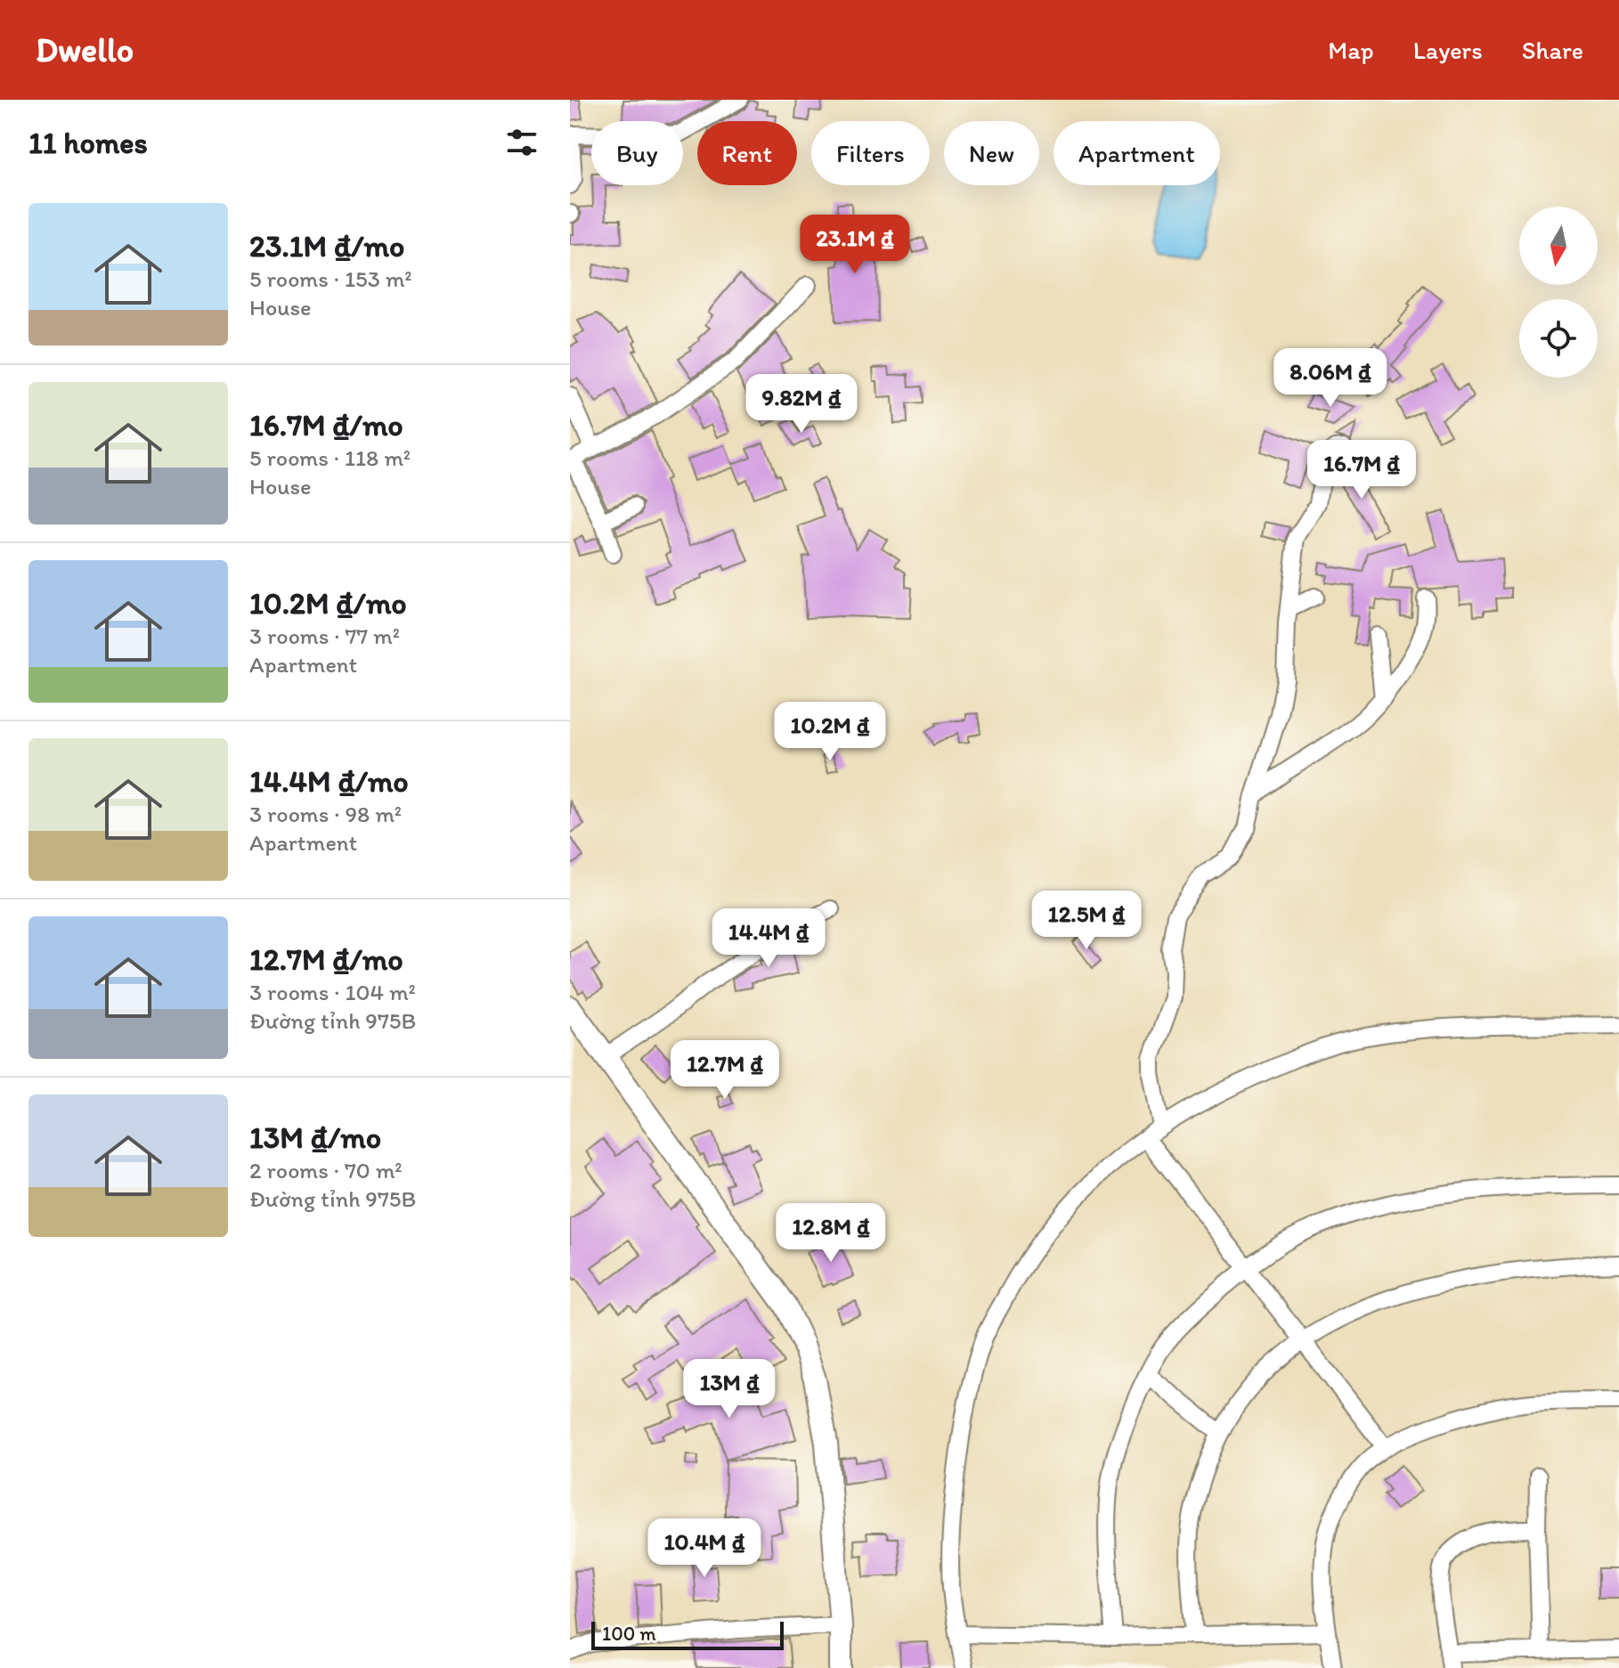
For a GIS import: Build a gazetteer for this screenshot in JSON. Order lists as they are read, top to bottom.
{
  "scale_bar": "100 m",
  "north": "bottom",
  "page": {
    "header": "Dwello",
    "nav": ["Map", "Layers", "Share"],
    "heading": "11 homes",
    "chip": [
      "Buy",
      "Rent",
      "Filters",
      "New",
      "Apartment"
    ],
    "list": [
      {
        "name": "23.1M ₫/mo",
        "note": "5 rooms · 153 m² · House"
      },
      {
        "name": "16.7M ₫/mo",
        "note": "5 rooms · 118 m² · House"
      },
      {
        "name": "10.2M ₫/mo",
        "note": "3 rooms · 77 m² · Apartment"
      },
      {
        "name": "14.4M ₫/mo",
        "note": "3 rooms · 98 m² · Apartment"
      },
      {
        "name": "12.7M ₫/mo",
        "note": "3 rooms · 104 m² · Đường tỉnh 975B"
      },
      {
        "name": "13M ₫/mo",
        "note": "2 rooms · 70 m² · Đường tỉnh 975B"
      }
    ],
    "price": [
      "23.1M ₫",
      "8.06M ₫",
      "9.82M ₫",
      "16.7M ₫",
      "10.2M ₫",
      "12.5M ₫",
      "14.4M ₫",
      "12.7M ₫",
      "12.8M ₫",
      "13M ₫",
      "10.4M ₫"
    ],
    "scale": "100 m"
  }
}
